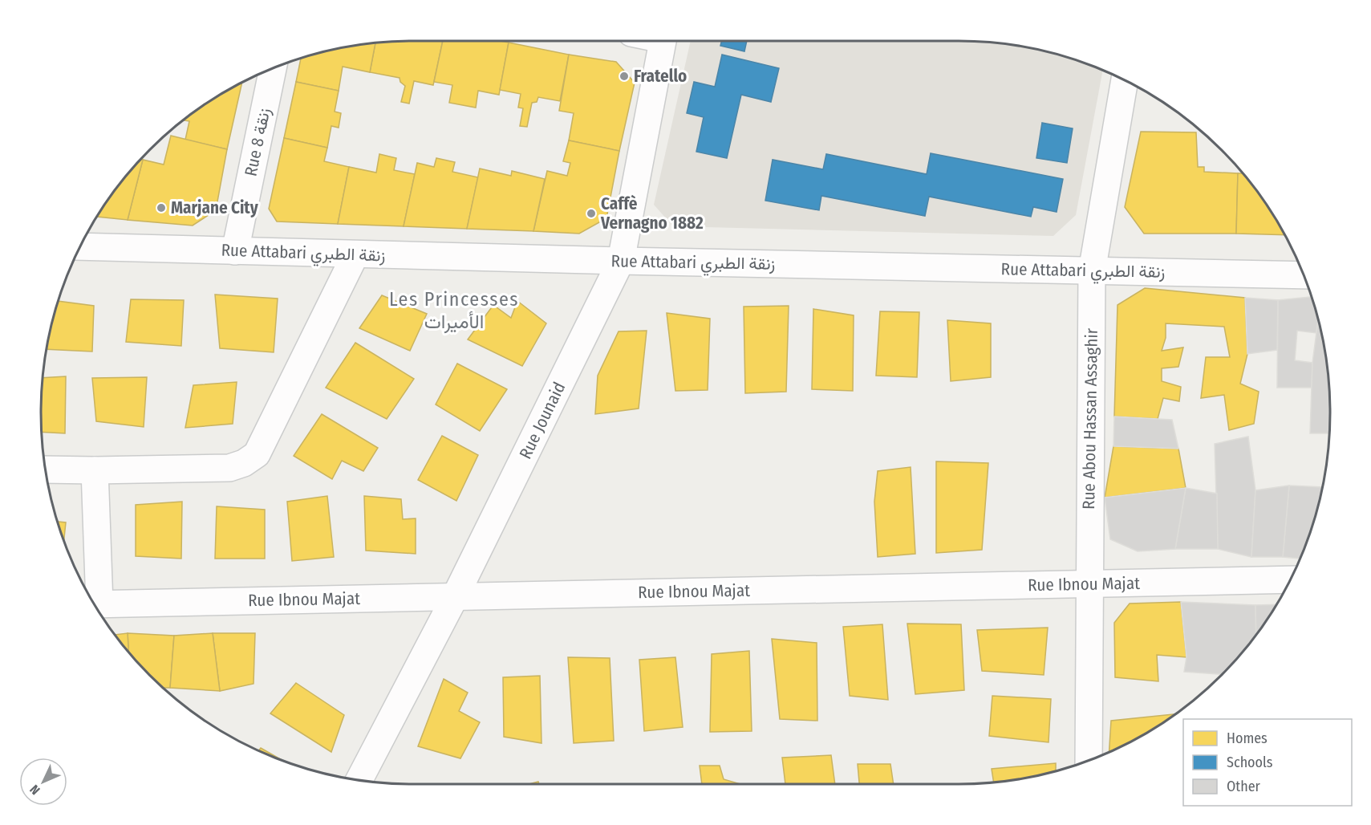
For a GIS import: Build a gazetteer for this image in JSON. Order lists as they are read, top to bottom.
{
  "streets": {
    "street": [
      "Rue 8 زنقة",
      "Rue Attabari زنقة الطبري",
      "Rue Abou Hassan Assaghir",
      "Rue Jounaid",
      "Rue Ibnou Majat"
    ]
  },
  "crossings": [
    ["Rue 8 زنقة", "Rue Attabari زنقة الطبري"],
    ["Rue Attabari زنقة الطبري", "Rue Abou Hassan Assaghir"],
    ["Rue Attabari زنقة الطبري", "Rue Jounaid"],
    ["Rue Abou Hassan Assaghir", "Rue Ibnou Majat"],
    ["Rue Jounaid", "Rue Ibnou Majat"]
  ],
  "districts": ["Les Princesses الأميرات"],
  "places": ["Fratello", "Marjane City", "Caffè Vernagno 1882"],
  "legend": ["Homes", "Schools", "Other"],
  "north": "bottom left"
}
